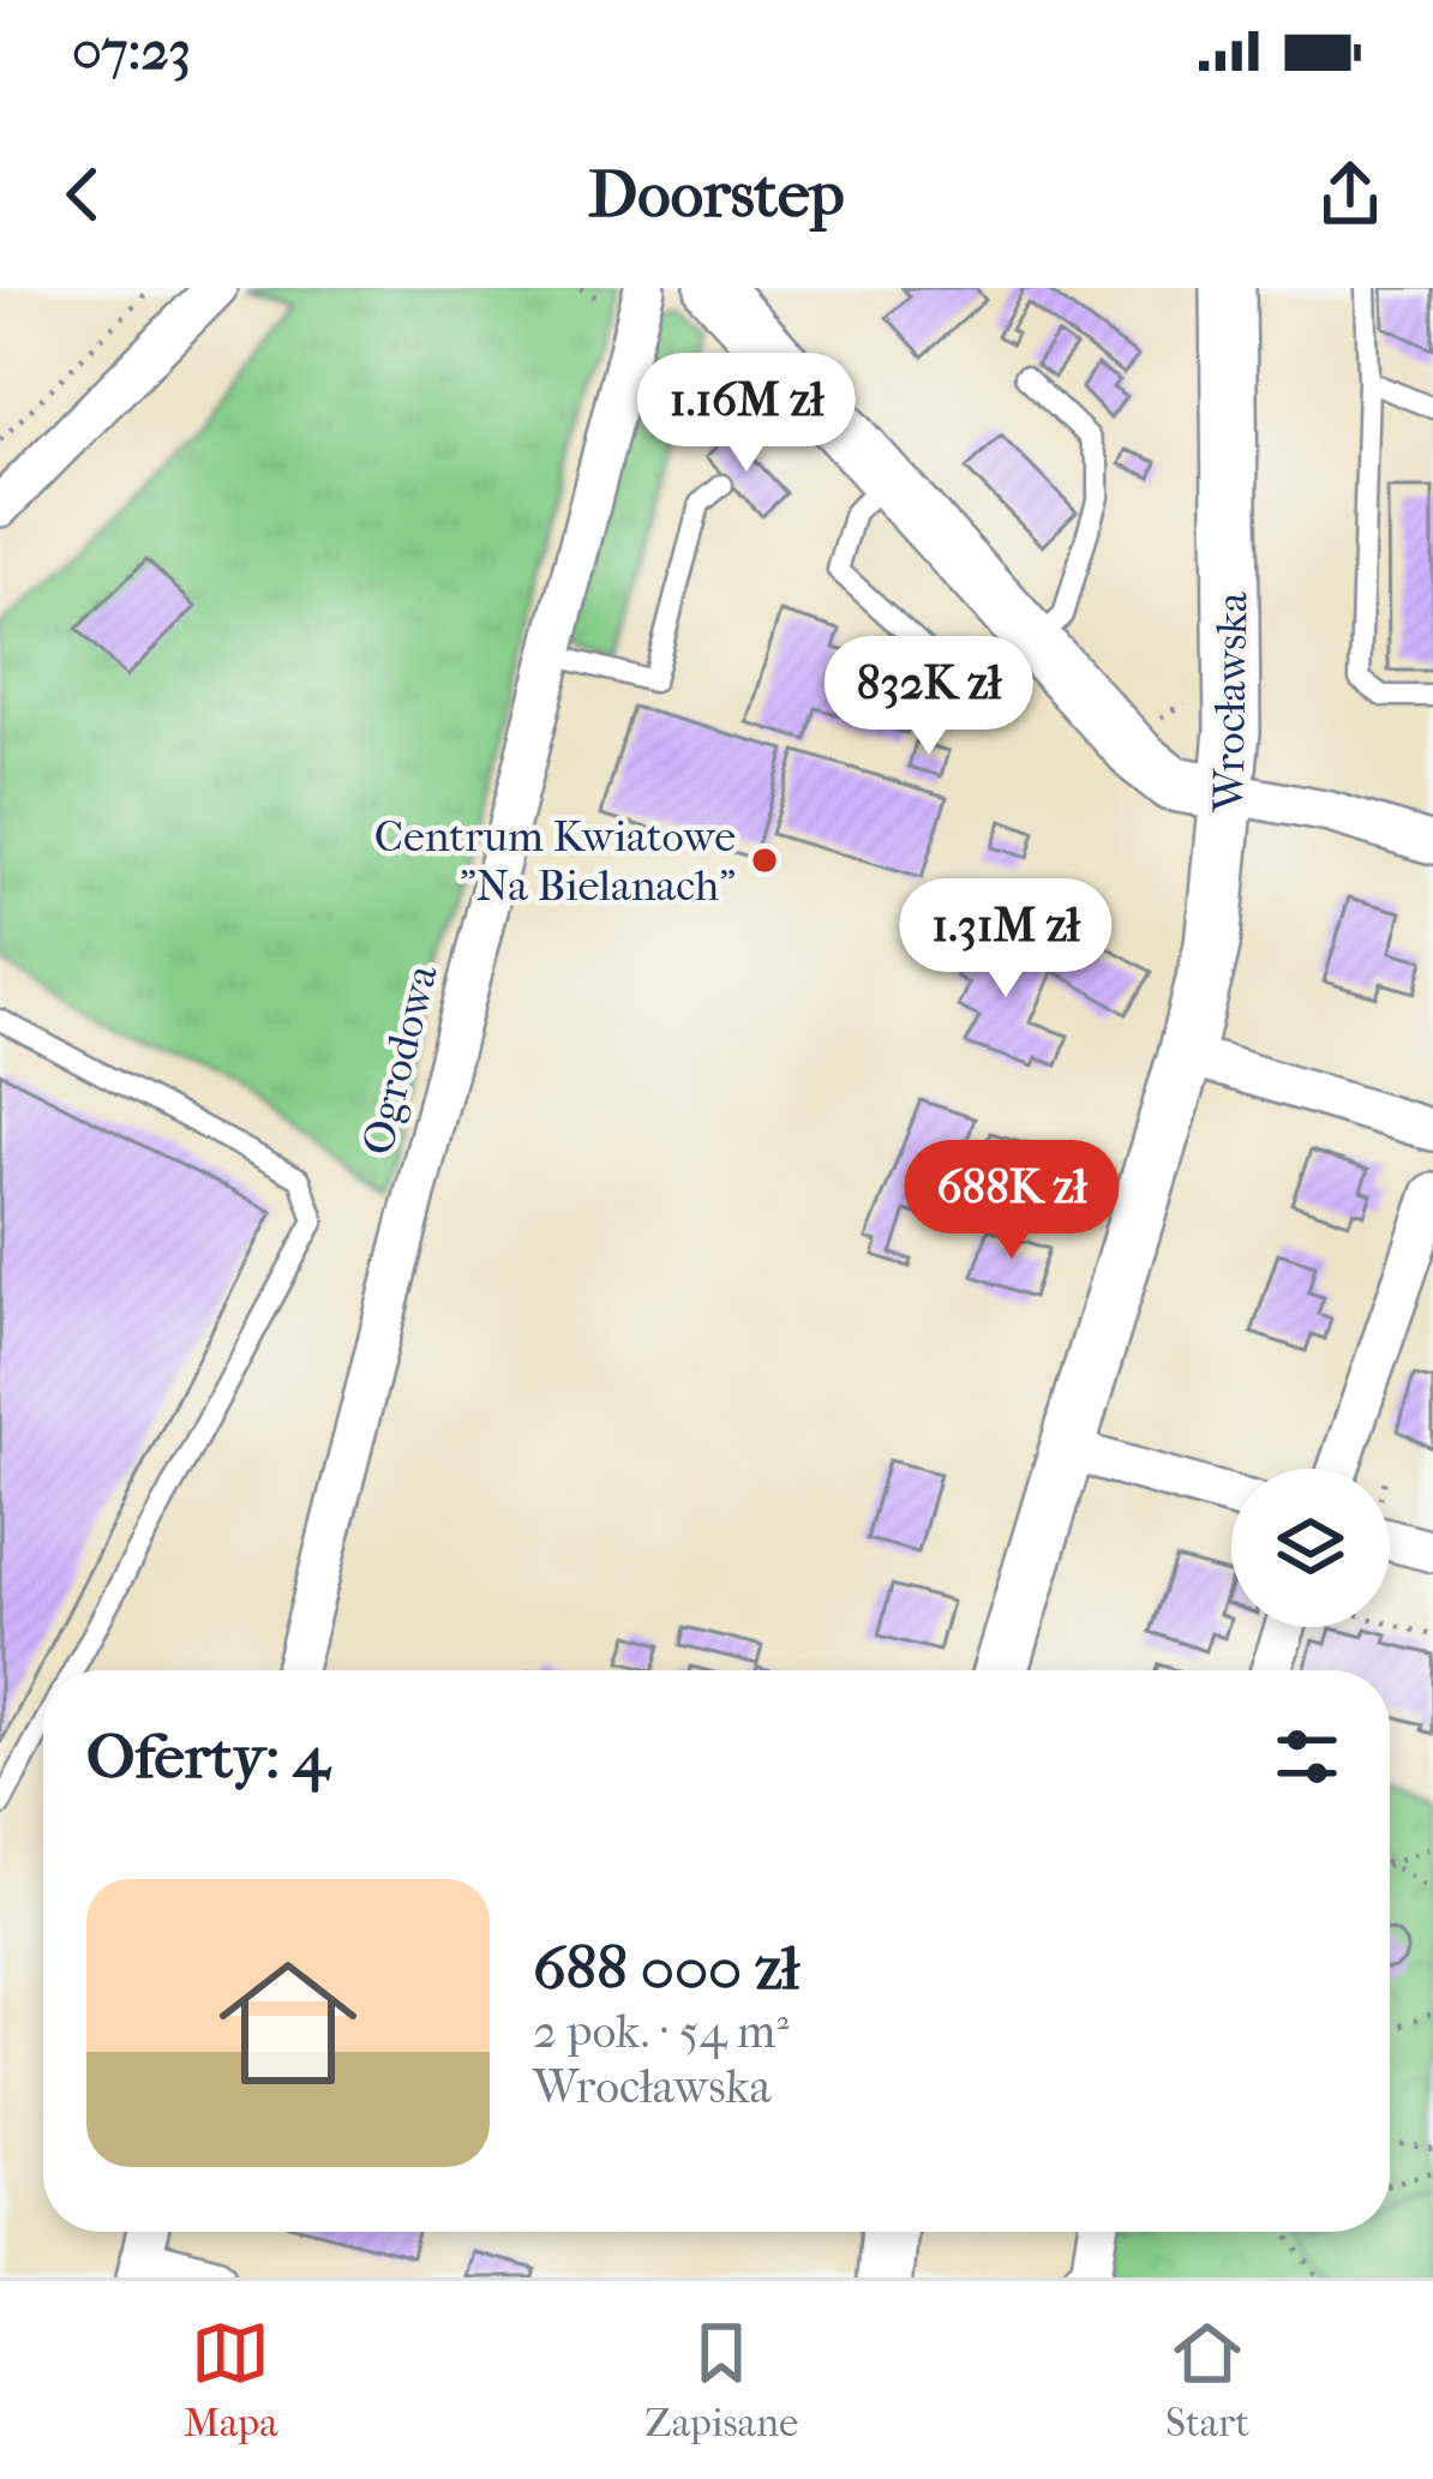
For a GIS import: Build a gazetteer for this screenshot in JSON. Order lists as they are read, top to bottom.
{
  "streets": {
    "main road": ["Wrocławska"],
    "street": ["Ogrodowa"]
  },
  "places": ["Centrum Kwiatowe \"Na Bielanach\""],
  "page": {
    "status": "07:23",
    "header": "Doorstep",
    "price": [
      "1.16M zł",
      "832K zł",
      "1.31M zł",
      "688K zł"
    ],
    "heading": "Oferty: 4",
    "list": [
      {
        "name": "688 000 zł",
        "note": "2 pok. · 54 m² · Wrocławska"
      }
    ],
    "tabs": ["Mapa", "Zapisane", "Start"]
  }
}
